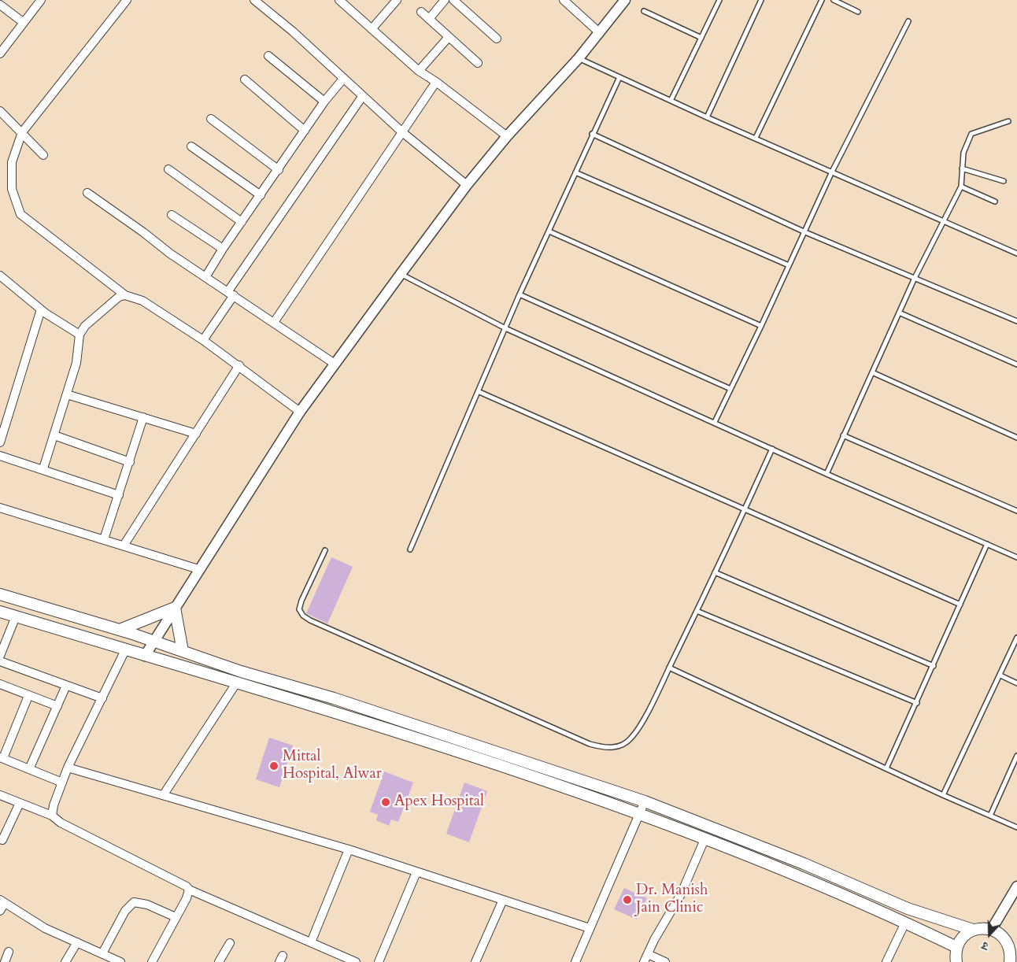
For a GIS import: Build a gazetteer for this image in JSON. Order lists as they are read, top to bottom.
{
  "places": ["Mittal Hospital, Alwar", "Apex Hospital", "Dr. Manish Jain Clinic"],
  "north": "bottom"
}
